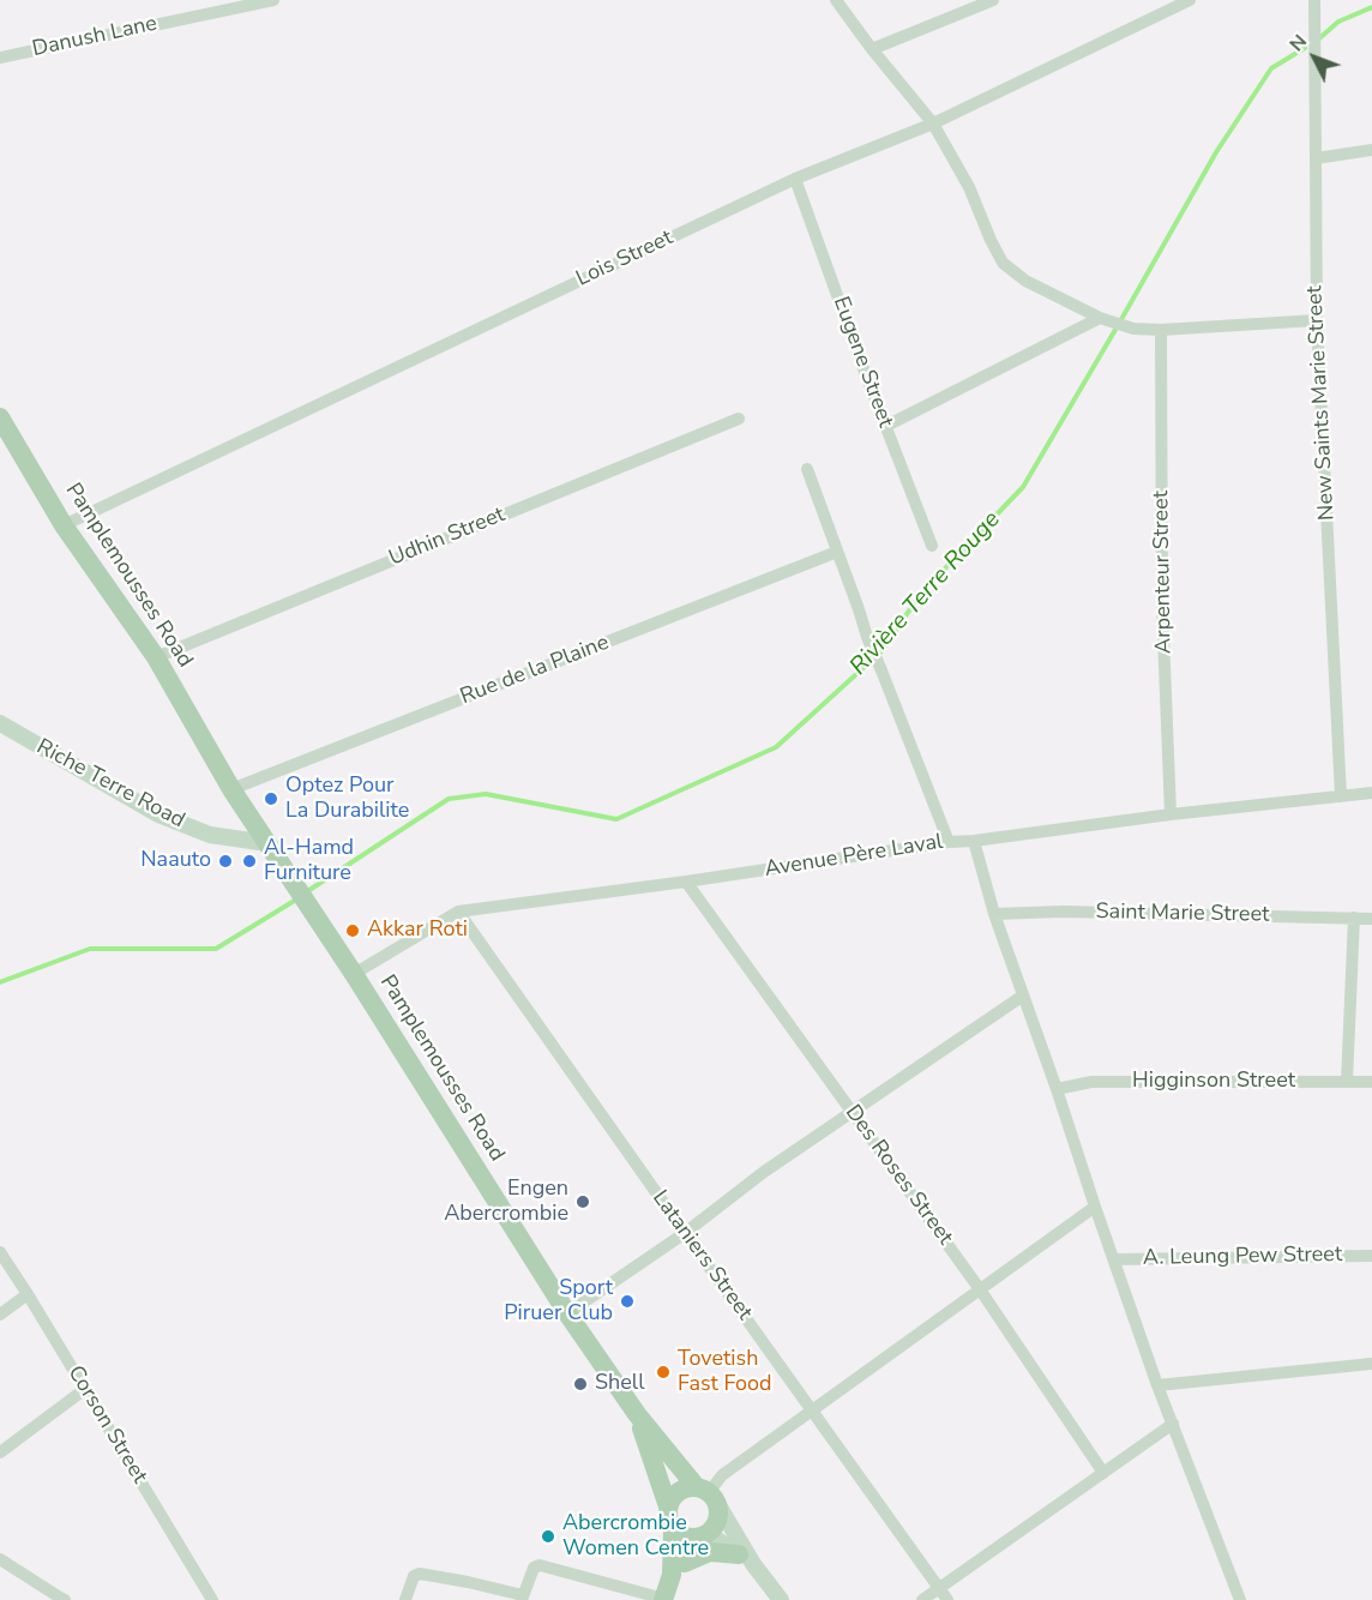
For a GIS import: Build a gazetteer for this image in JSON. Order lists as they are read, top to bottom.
{
  "streets": {
    "main road": ["Pamplemousses Road", "Riche Terre Road"],
    "street": [
      "Danush Lane",
      "Lois Street",
      "Eugene Street",
      "New Saints Marie Street",
      "Udhin Street",
      "Arpenteur Street",
      "Rue de la Plaine",
      "Avenue Père Laval",
      "Saint Marie Street",
      "Higginson Street",
      "Des Roses Street",
      "Lataniers Street",
      "A. Leung Pew Street",
      "Corson Street"
    ]
  },
  "crossings": [
    ["Lois Street", "Eugene Street"],
    ["Lois Street", "Pamplemousses Road"],
    ["New Saints Marie Street", "Avenue Père Laval"],
    ["Udhin Street", "Pamplemousses Road"],
    ["Arpenteur Street", "Avenue Père Laval"],
    ["Pamplemousses Road", "Rue de la Plaine"],
    ["Pamplemousses Road", "Riche Terre Road"],
    ["Pamplemousses Road", "Avenue Père Laval"],
    ["Avenue Père Laval", "Des Roses Street"],
    ["Avenue Père Laval", "Lataniers Street"]
  ],
  "water": ["Rivière Terre Rouge"],
  "places": [
    "Optez Pour La Durabilite",
    "Naauto",
    "Al-Hamd Furniture",
    "Akkar Roti",
    "Engen Abercrombie",
    "Sport Piruer Club",
    "Tovetish Fast Food",
    "Shell",
    "Abercrombie Women Centre"
  ],
  "north": "top left"
}
